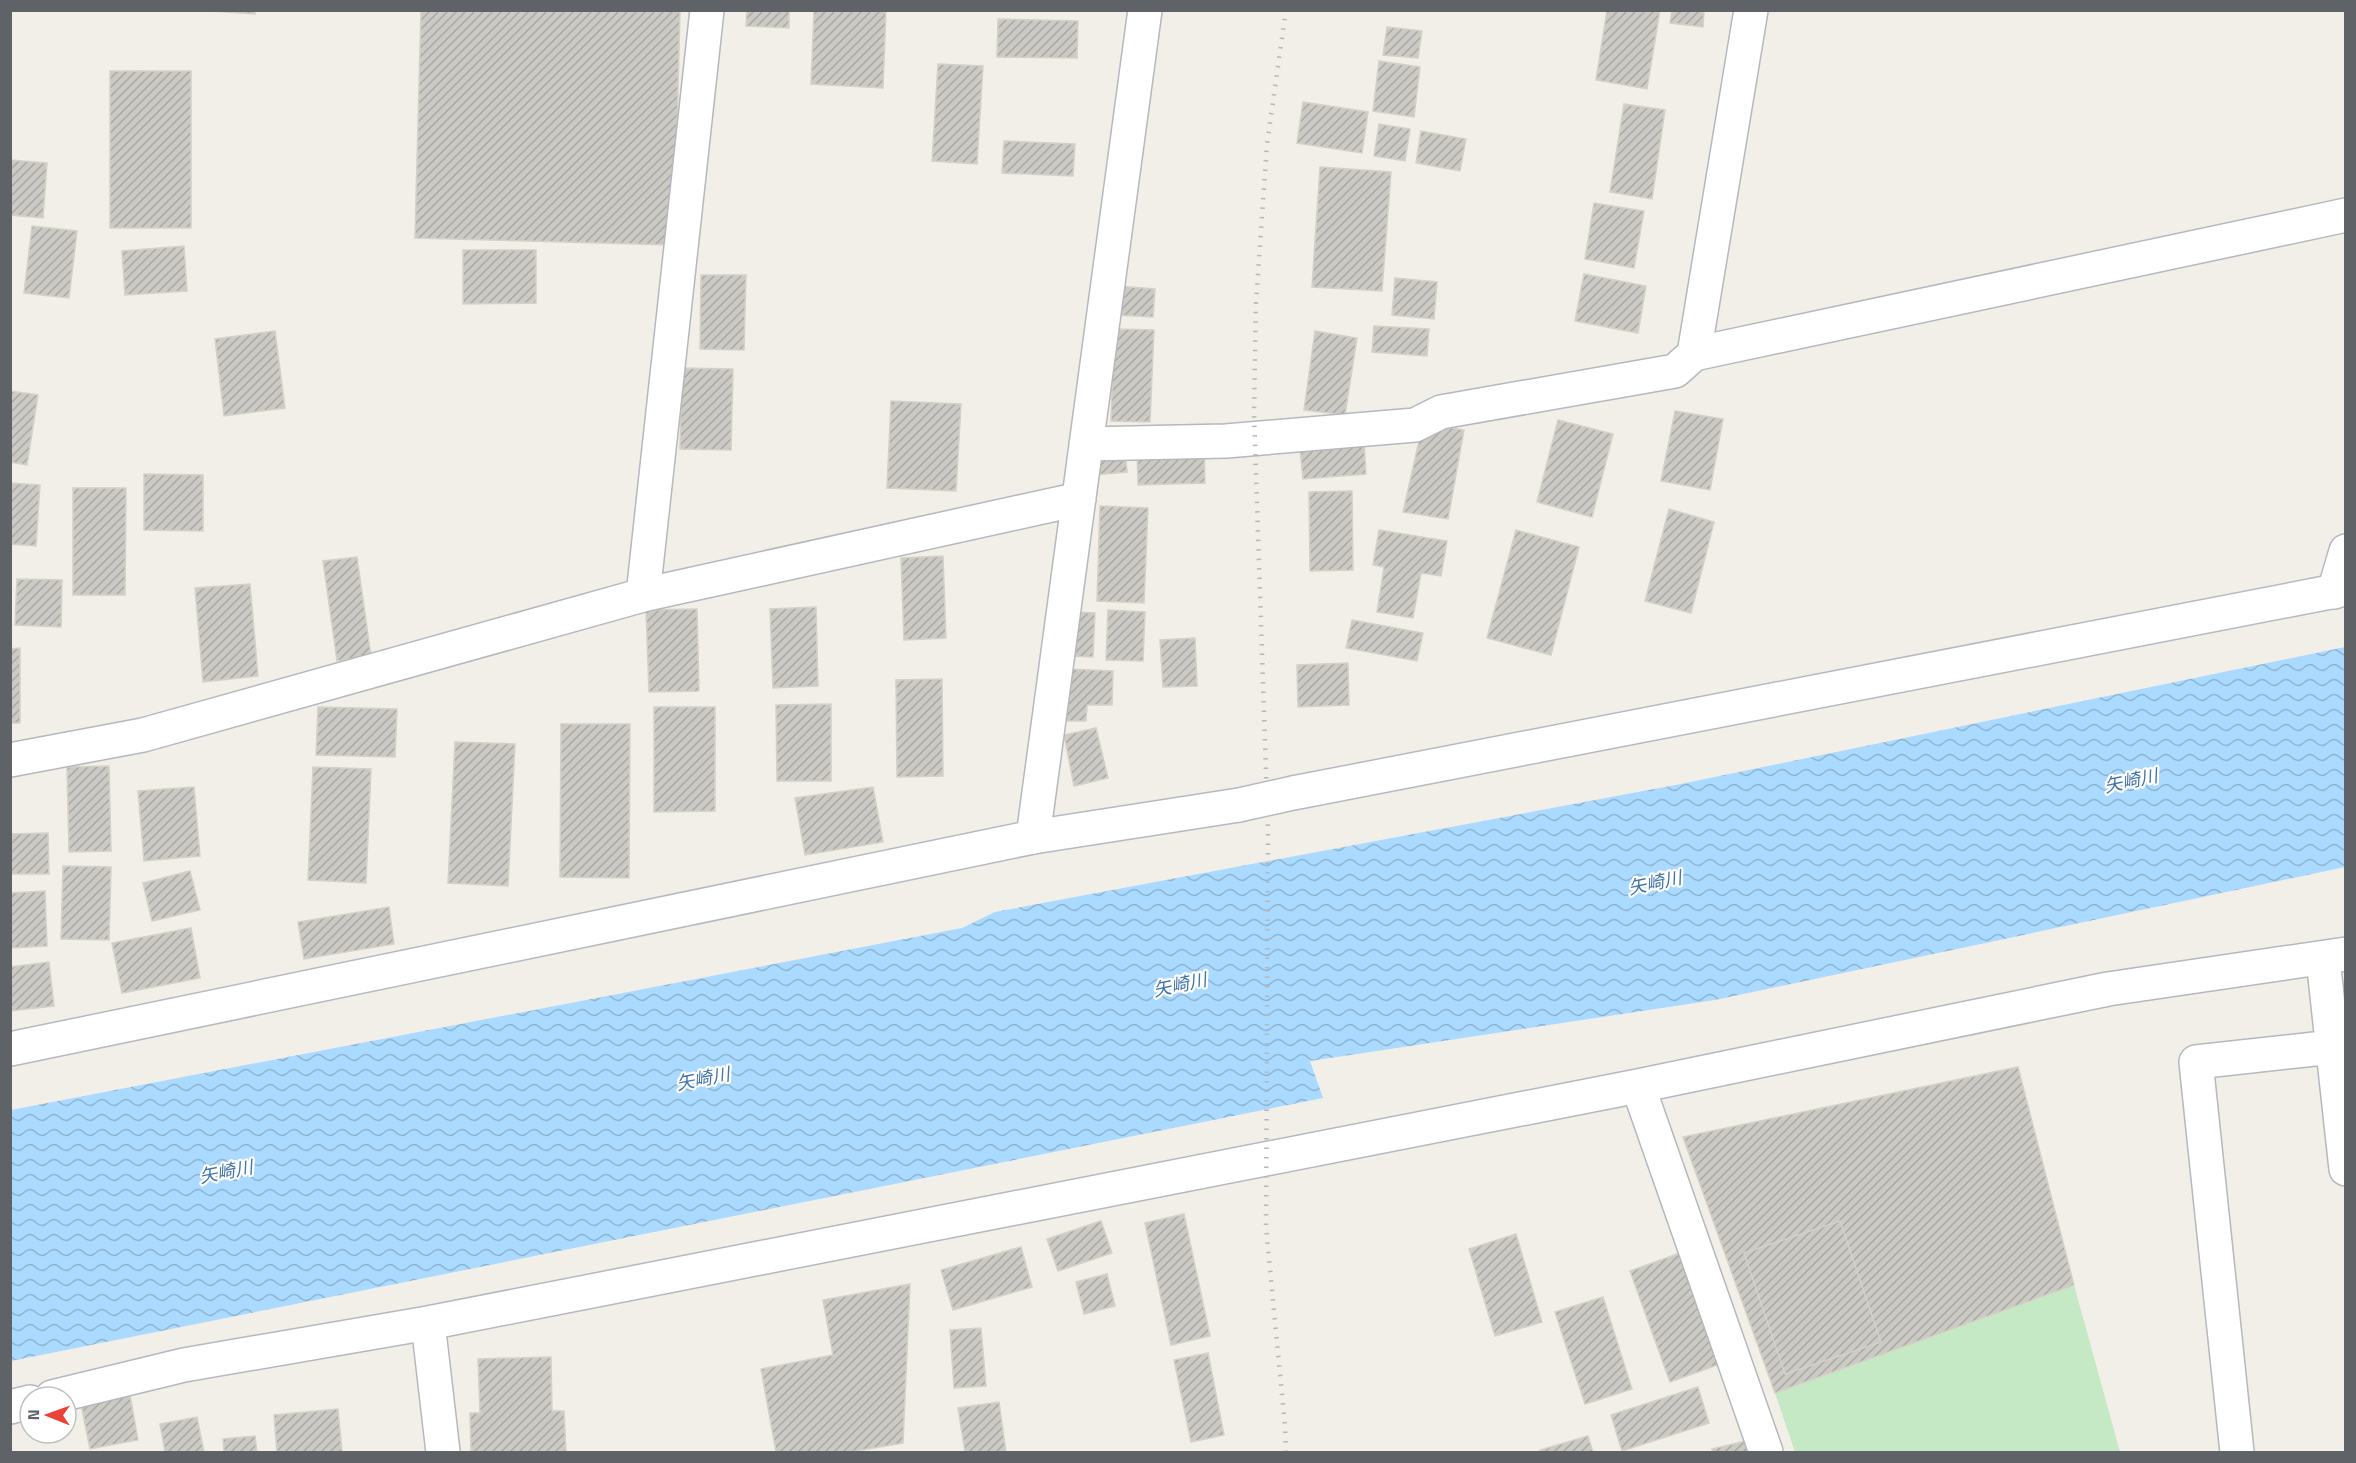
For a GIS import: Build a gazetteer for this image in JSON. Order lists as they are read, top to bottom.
{
  "water": ["矢崎川"],
  "north": "left"
}
